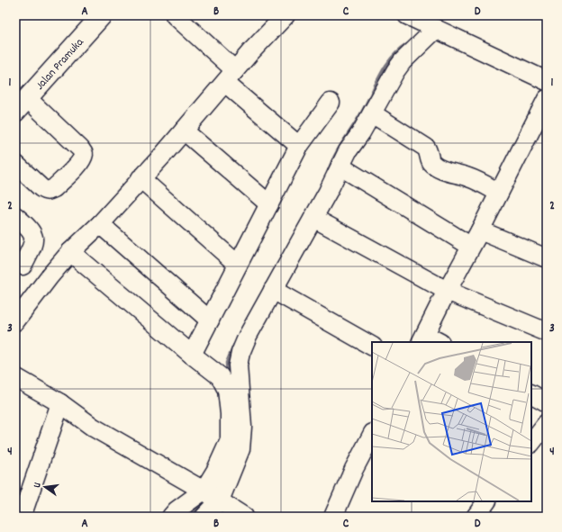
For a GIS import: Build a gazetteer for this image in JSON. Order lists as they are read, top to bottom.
{
  "streets": {
    "main road": ["Jalan Pramuka"]
  },
  "north": "left",
  "grid": {
    "columns": [
      "A",
      "B",
      "C",
      "D"
    ],
    "rows": [
      "1",
      "2",
      "3",
      "4"
    ]
  }
}
